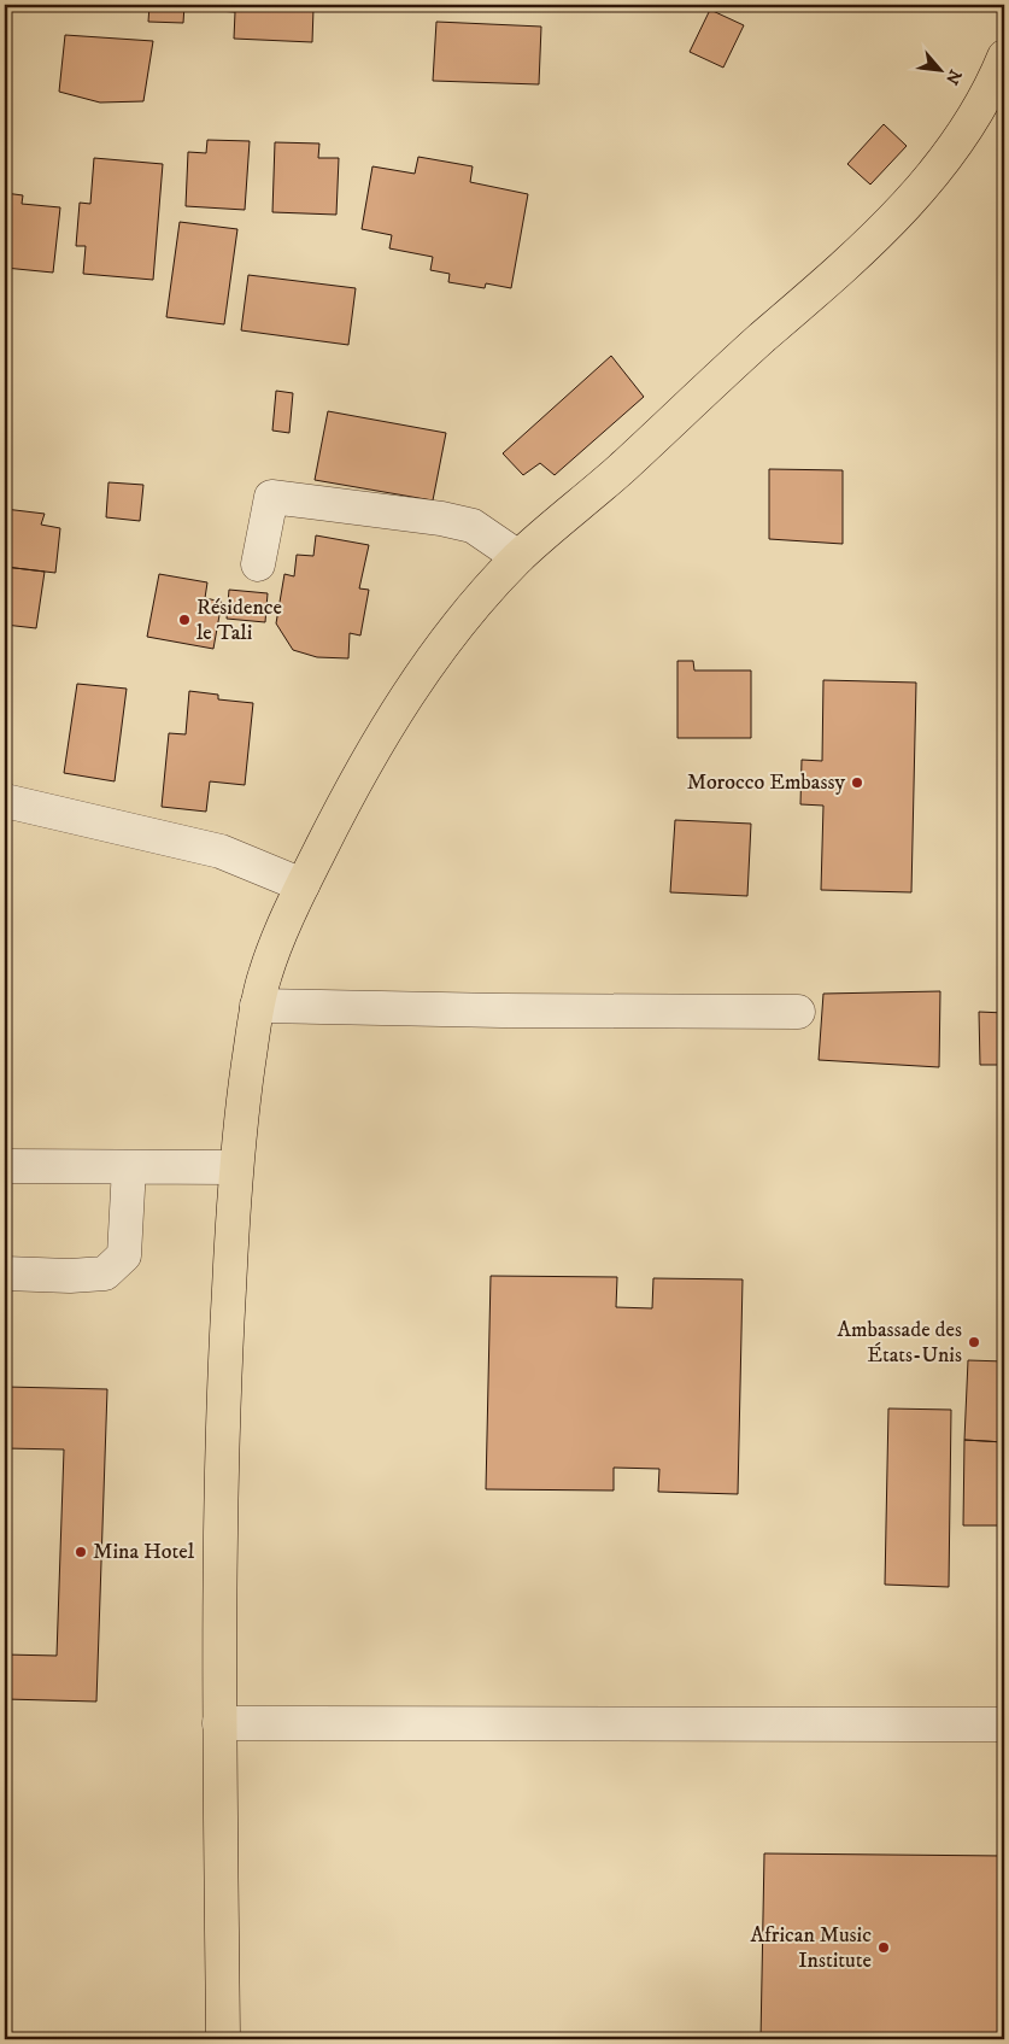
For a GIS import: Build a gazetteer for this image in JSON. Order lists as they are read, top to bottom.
{
  "places": [
    "Résidence le Tali",
    "Morocco Embassy",
    "Ambassade des États-Unis",
    "Mina Hotel",
    "African Music Institute"
  ],
  "north": "bottom right"
}
